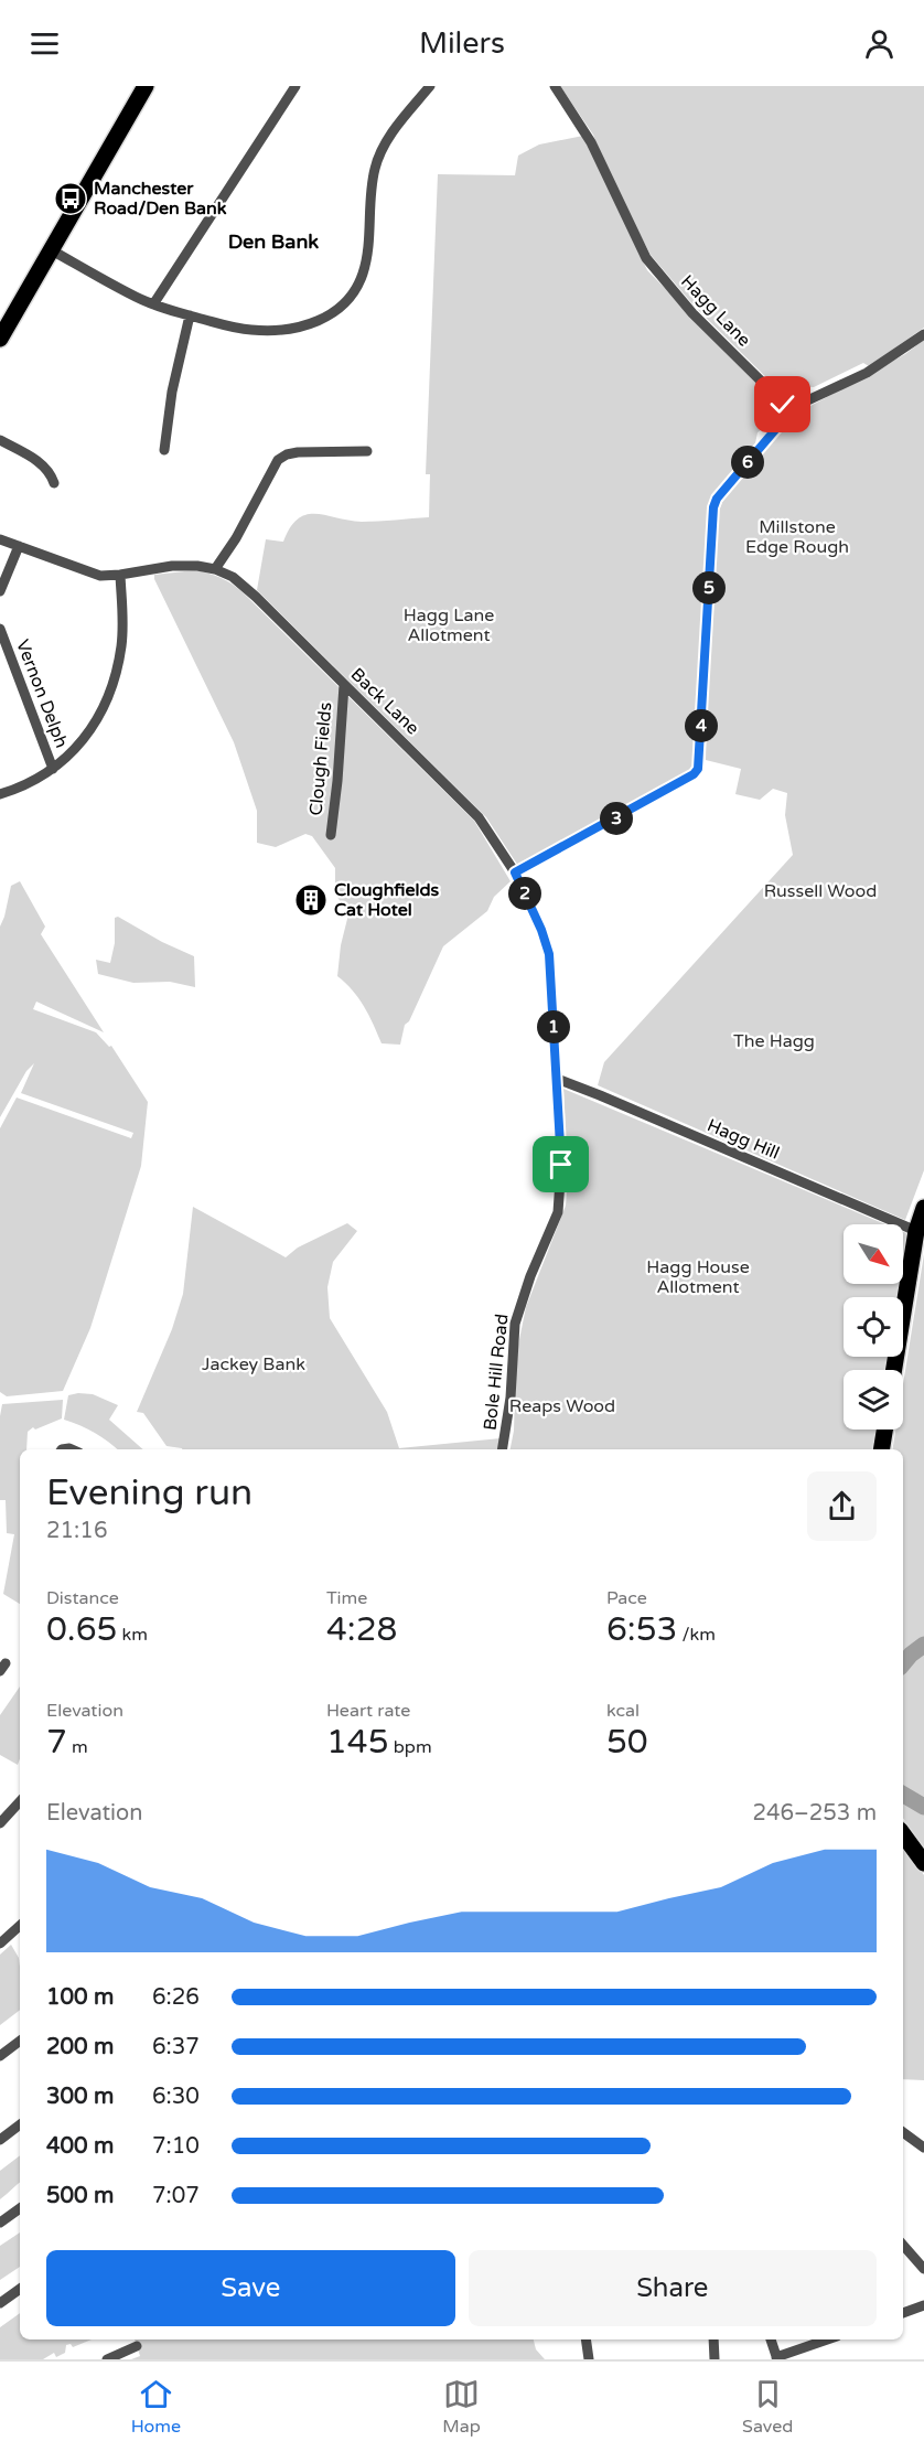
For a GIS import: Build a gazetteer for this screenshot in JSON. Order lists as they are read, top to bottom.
{
  "streets": {
    "street": [
      "Hagg Lane",
      "Vernon Delph",
      "Back Lane",
      "Clough Fields",
      "Hagg Hill",
      "Bole Hill Road"
    ]
  },
  "crossings": [
    ["Back Lane", "Clough Fields"],
    ["Back Lane", "Bole Hill Road"],
    ["Hagg Hill", "Bole Hill Road"]
  ],
  "districts": ["Den Bank"],
  "parks": [
    "Millstone Edge Rough",
    "Hagg Lane Allotment",
    "Russell Wood",
    "The Hagg",
    "Hagg House Allotment",
    "Jackey Bank",
    "Reaps Wood"
  ],
  "places": {
    "bus stop": ["Manchester Road/Den Bank"],
    "building": ["Cloughfields Cat Hotel"]
  },
  "north": "bottom right",
  "page": {
    "header": "Milers",
    "pins": [
      "6",
      "5",
      "4",
      "3",
      "2",
      "1"
    ],
    "heading": ["Evening run", "21:16"],
    "stats": [
      ["Distance", "0.65 km"],
      ["Time", "4:28"],
      ["Pace", "6:53 /km"],
      ["Elevation", "7 m"],
      ["Heart rate", "145 bpm"],
      ["kcal", "50"]
    ],
    "chart": ["Elevation", "246–253 m"],
    "list": [
      {
        "name": "100 m",
        "note": "6:26"
      },
      {
        "name": "200 m",
        "note": "6:37"
      },
      {
        "name": "300 m",
        "note": "6:30"
      },
      {
        "name": "400 m",
        "note": "7:10"
      },
      {
        "name": "500 m",
        "note": "7:07"
      }
    ],
    "buttons": ["Save", "Share"],
    "tabs": ["Home", "Map", "Saved"]
  }
}
